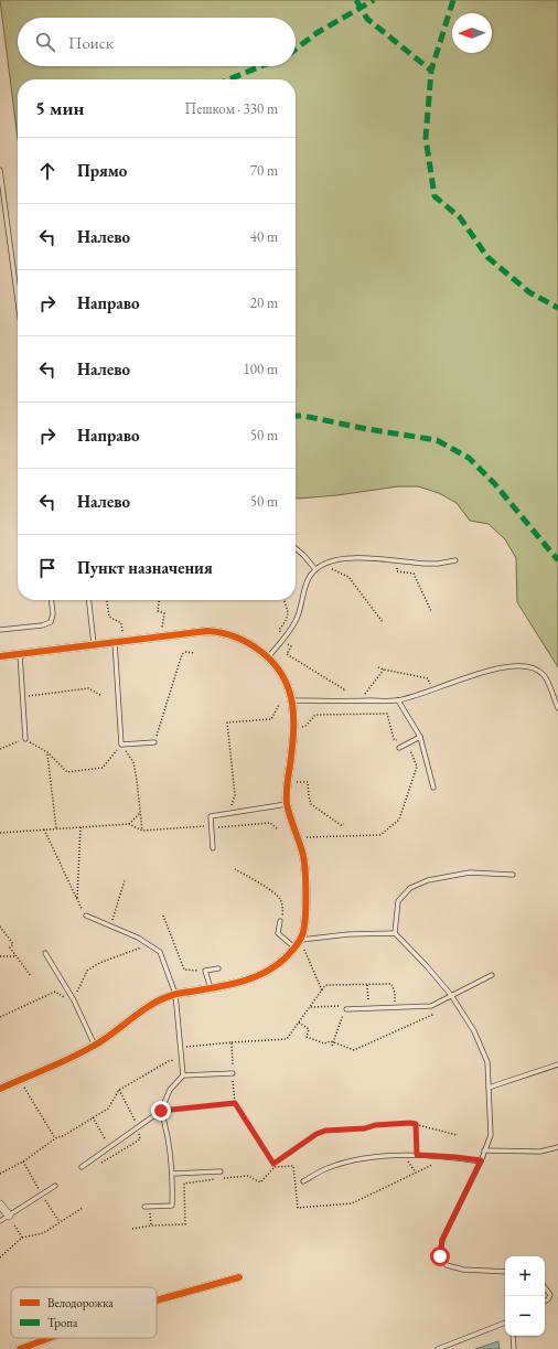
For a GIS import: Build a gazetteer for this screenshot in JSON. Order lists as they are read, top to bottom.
{
  "legend": ["Велодорожка", "Тропа"],
  "north": "left",
  "page": {
    "search": "Поиск",
    "heading": ["5 мин", "Пешком · 330 m"],
    "list": [
      ["Прямо", "70 m"],
      ["Налево", "40 m"],
      ["Направо", "20 m"],
      ["Налево", "100 m"],
      ["Направо", "50 m"],
      ["Налево", "50 m"],
      "Пункт назначения"
    ],
    "map_buttons": ["+", "−"]
  }
}
